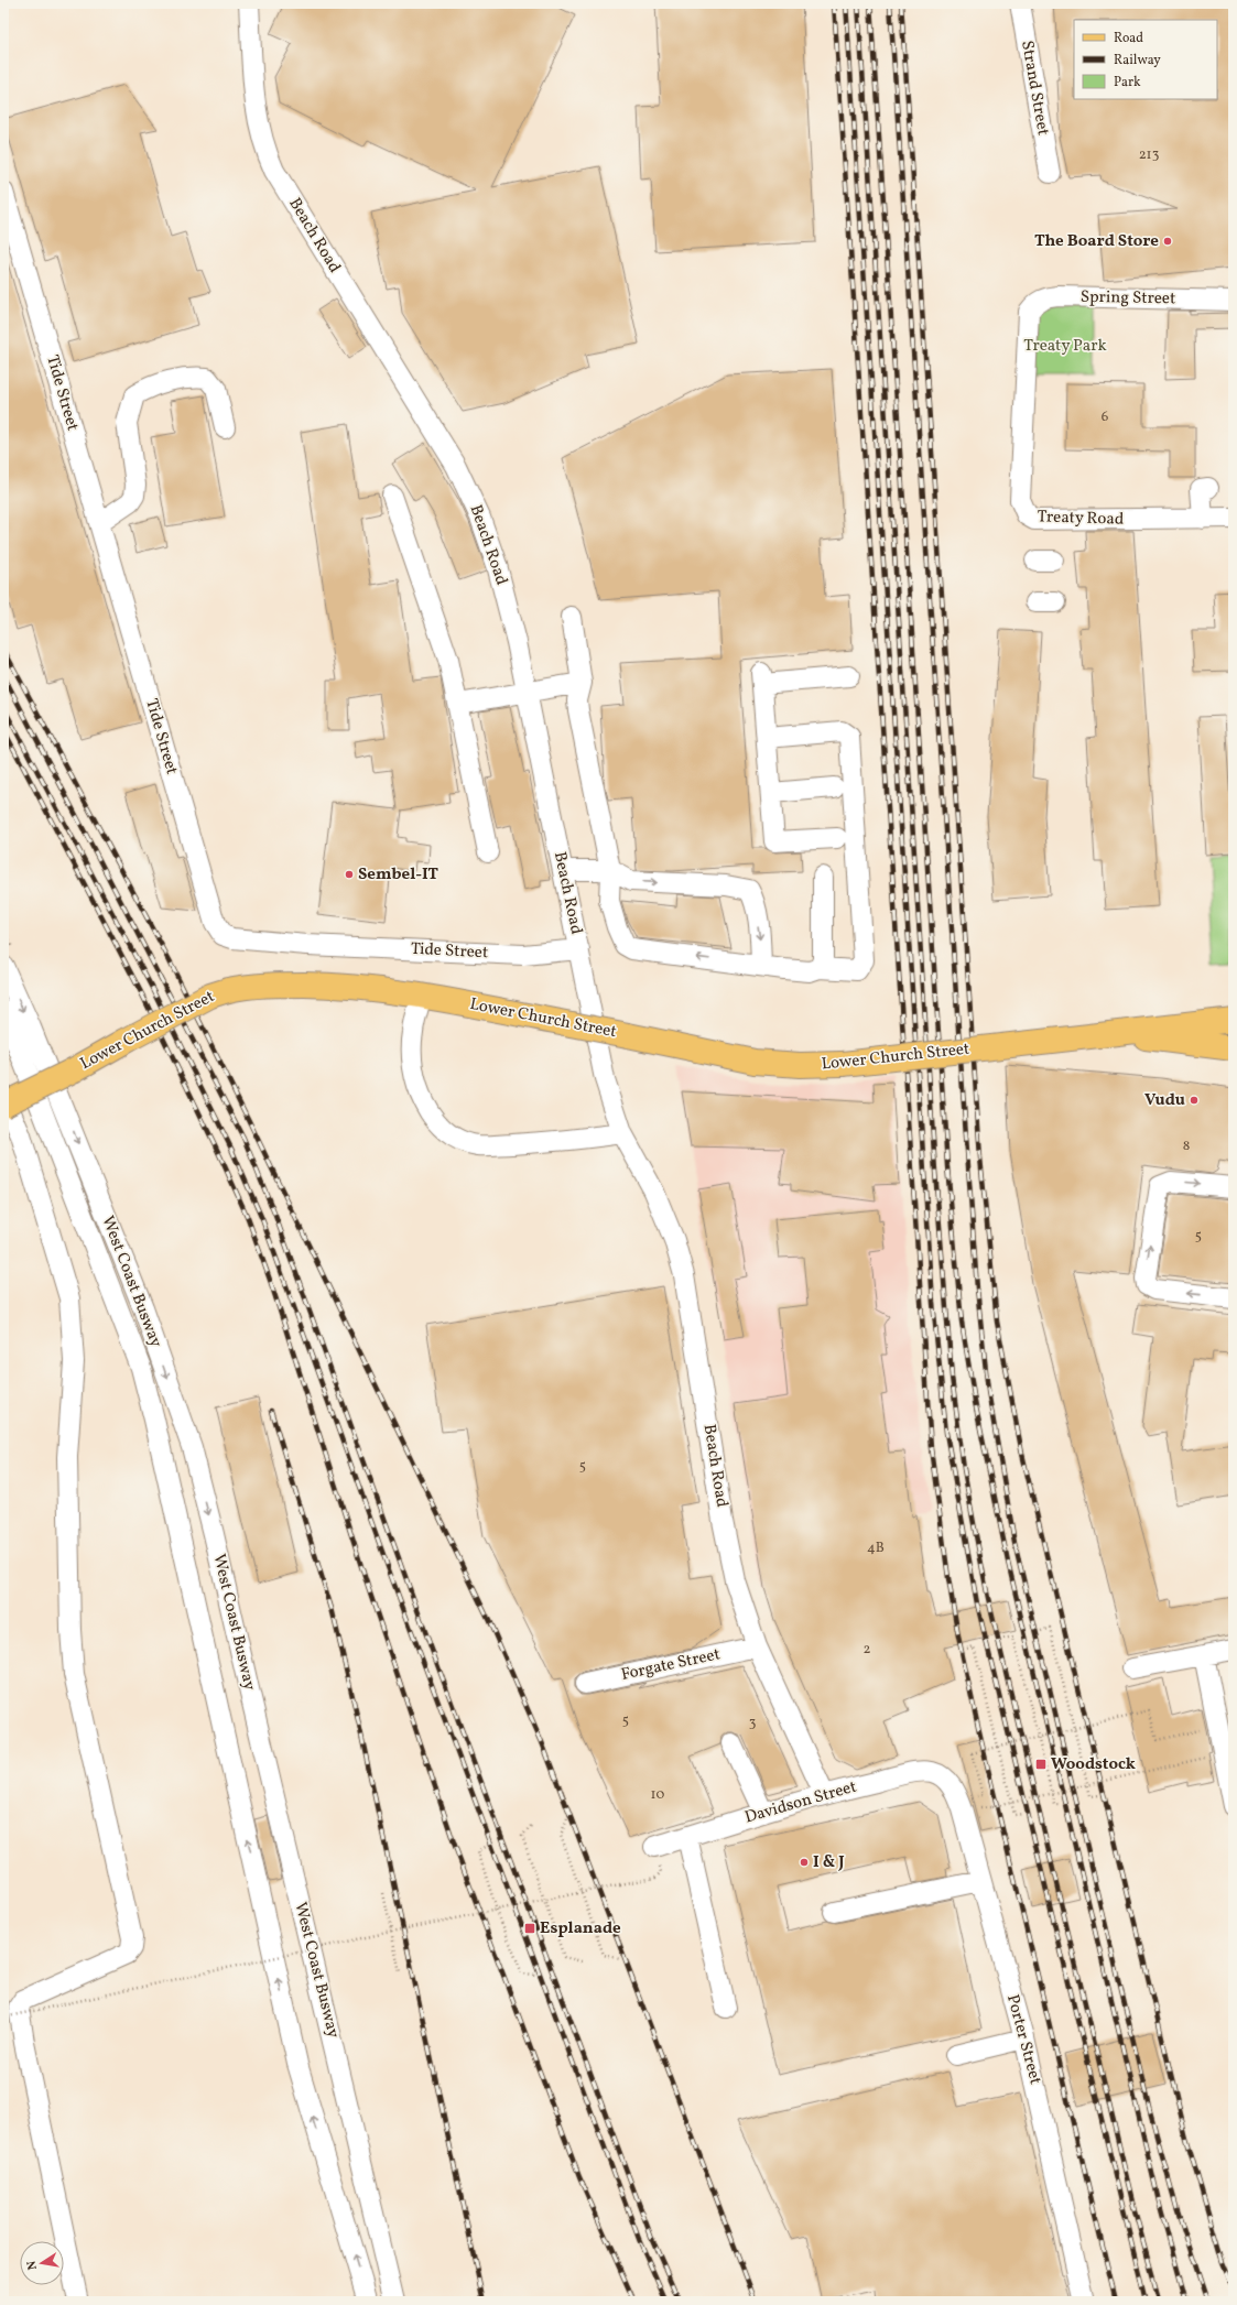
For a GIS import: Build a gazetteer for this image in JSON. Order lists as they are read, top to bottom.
{
  "streets": {
    "main road": ["Lower Church Street"],
    "street": [
      "Strand Street",
      "Beach Road",
      "Spring Street",
      "Tide Street",
      "Treaty Road",
      "West Coast Busway",
      "Forgate Street",
      "Davidson Street",
      "Porter Street"
    ]
  },
  "crossings": [
    ["Beach Road", "Tide Street"],
    ["Beach Road", "Forgate Street"],
    ["Beach Road", "Davidson Street"],
    ["Spring Street", "Treaty Road"],
    ["Davidson Street", "Porter Street"]
  ],
  "parks": ["Treaty Park"],
  "places": {
    "other": [
      "The Board Store",
      "Sembel-IT",
      "Vudu",
      "I & J"
    ],
    "transit": ["Woodstock", "Esplanade"]
  },
  "house_numbers": [
    "213",
    "6",
    "8",
    "5",
    "5",
    "4B",
    "2",
    "5",
    "3",
    "10"
  ],
  "legend": ["Road", "Railway", "Park"],
  "north": "left"
}
